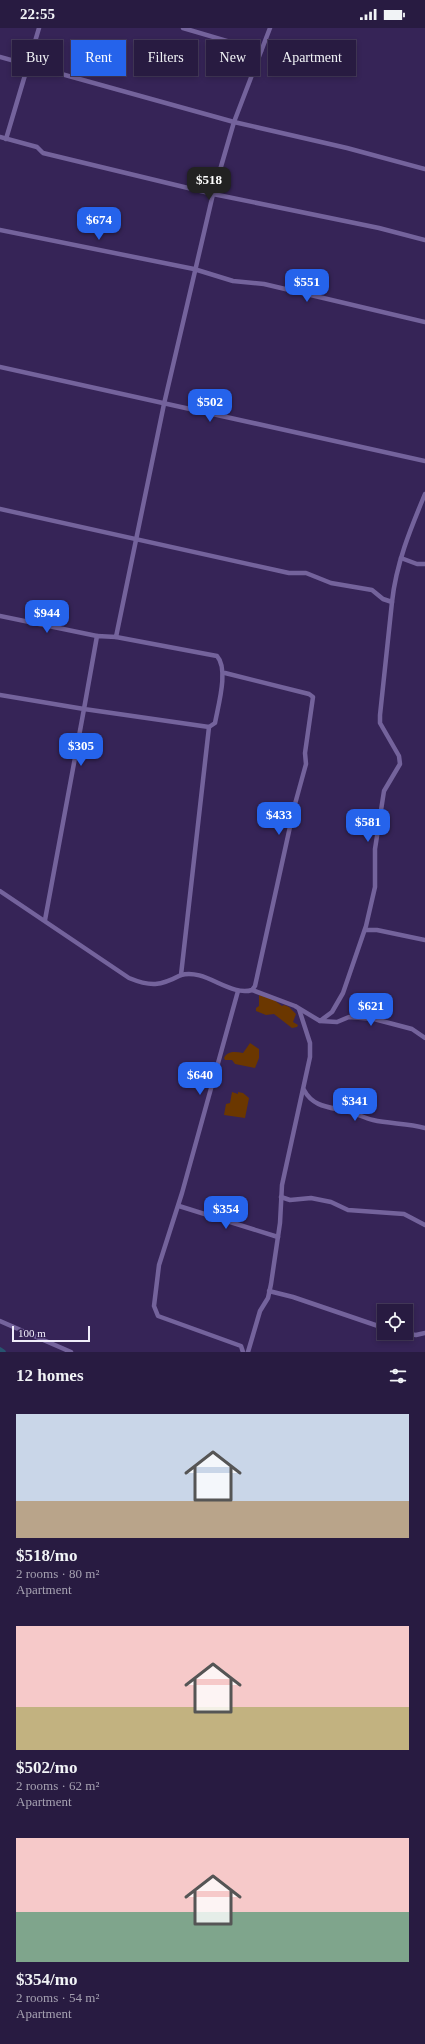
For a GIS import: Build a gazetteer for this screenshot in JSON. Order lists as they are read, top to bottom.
{
  "scale_bar": "100 m",
  "page": {
    "status": "22:55",
    "chip": [
      "Buy",
      "Rent",
      "Filters",
      "New",
      "Apartment"
    ],
    "price": [
      "$518",
      "$674",
      "$551",
      "$502",
      "$944",
      "$305",
      "$433",
      "$581",
      "$621",
      "$640",
      "$341",
      "$354"
    ],
    "scale": "100 m",
    "heading": "12 homes",
    "list": [
      {
        "name": "$518/mo",
        "note": "2 rooms · 80 m² · Apartment"
      },
      {
        "name": "$502/mo",
        "note": "2 rooms · 62 m² · Apartment"
      },
      {
        "name": "$354/mo",
        "note": "2 rooms · 54 m² · Apartment"
      }
    ]
  }
}
